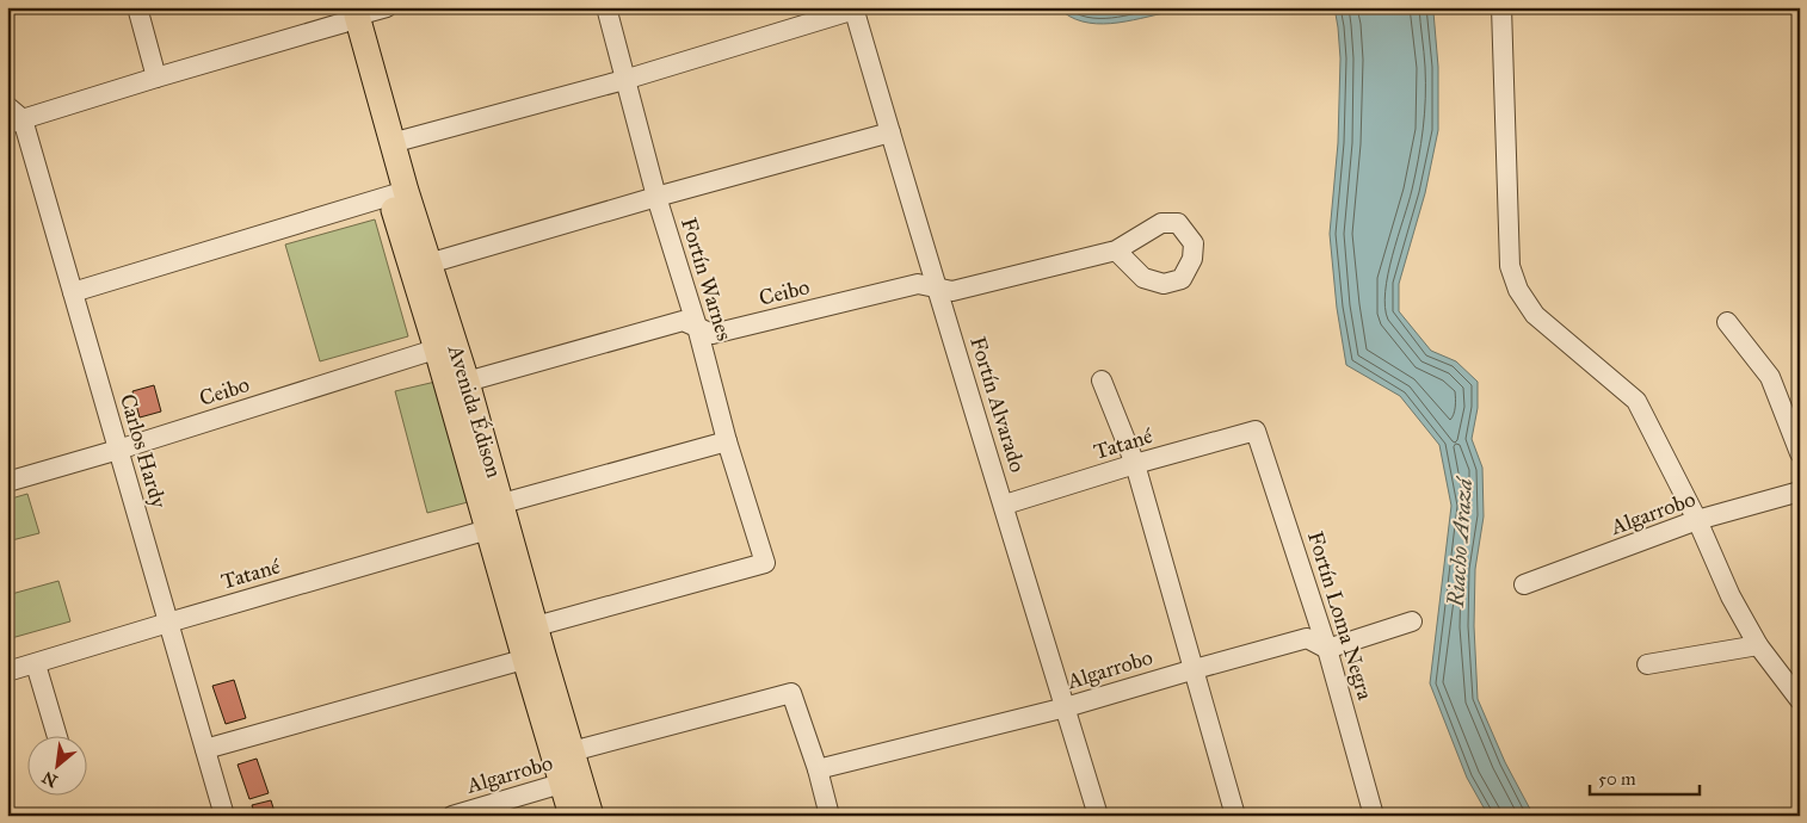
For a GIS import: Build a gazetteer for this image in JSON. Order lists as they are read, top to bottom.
{
  "streets": {
    "main road": ["Avenida Édison"],
    "street": [
      "Fortín Warnes",
      "Ceibo",
      "Fortín Alvarado",
      "Tatané",
      "Carlos Hardy",
      "Algarrobo",
      "Fortín Loma Negra"
    ]
  },
  "crossings": [
    ["Fortín Warnes", "Ceibo"],
    ["Fortín Warnes", "Avenida Édison"],
    ["Fortín Warnes", "Tatané"],
    ["Ceibo", "Fortín Alvarado"],
    ["Ceibo", "Avenida Édison"],
    ["Ceibo", "Carlos Hardy"],
    ["Fortín Alvarado", "Tatané"],
    ["Fortín Alvarado", "Algarrobo"],
    ["Avenida Édison", "Tatané"],
    ["Avenida Édison", "Algarrobo"],
    ["Tatané", "Carlos Hardy"],
    ["Tatané", "Fortín Loma Negra"],
    ["Algarrobo", "Fortín Loma Negra"]
  ],
  "water": ["Riacho Arazá"],
  "scale_bar": "50 m",
  "north": "bottom left"
}
